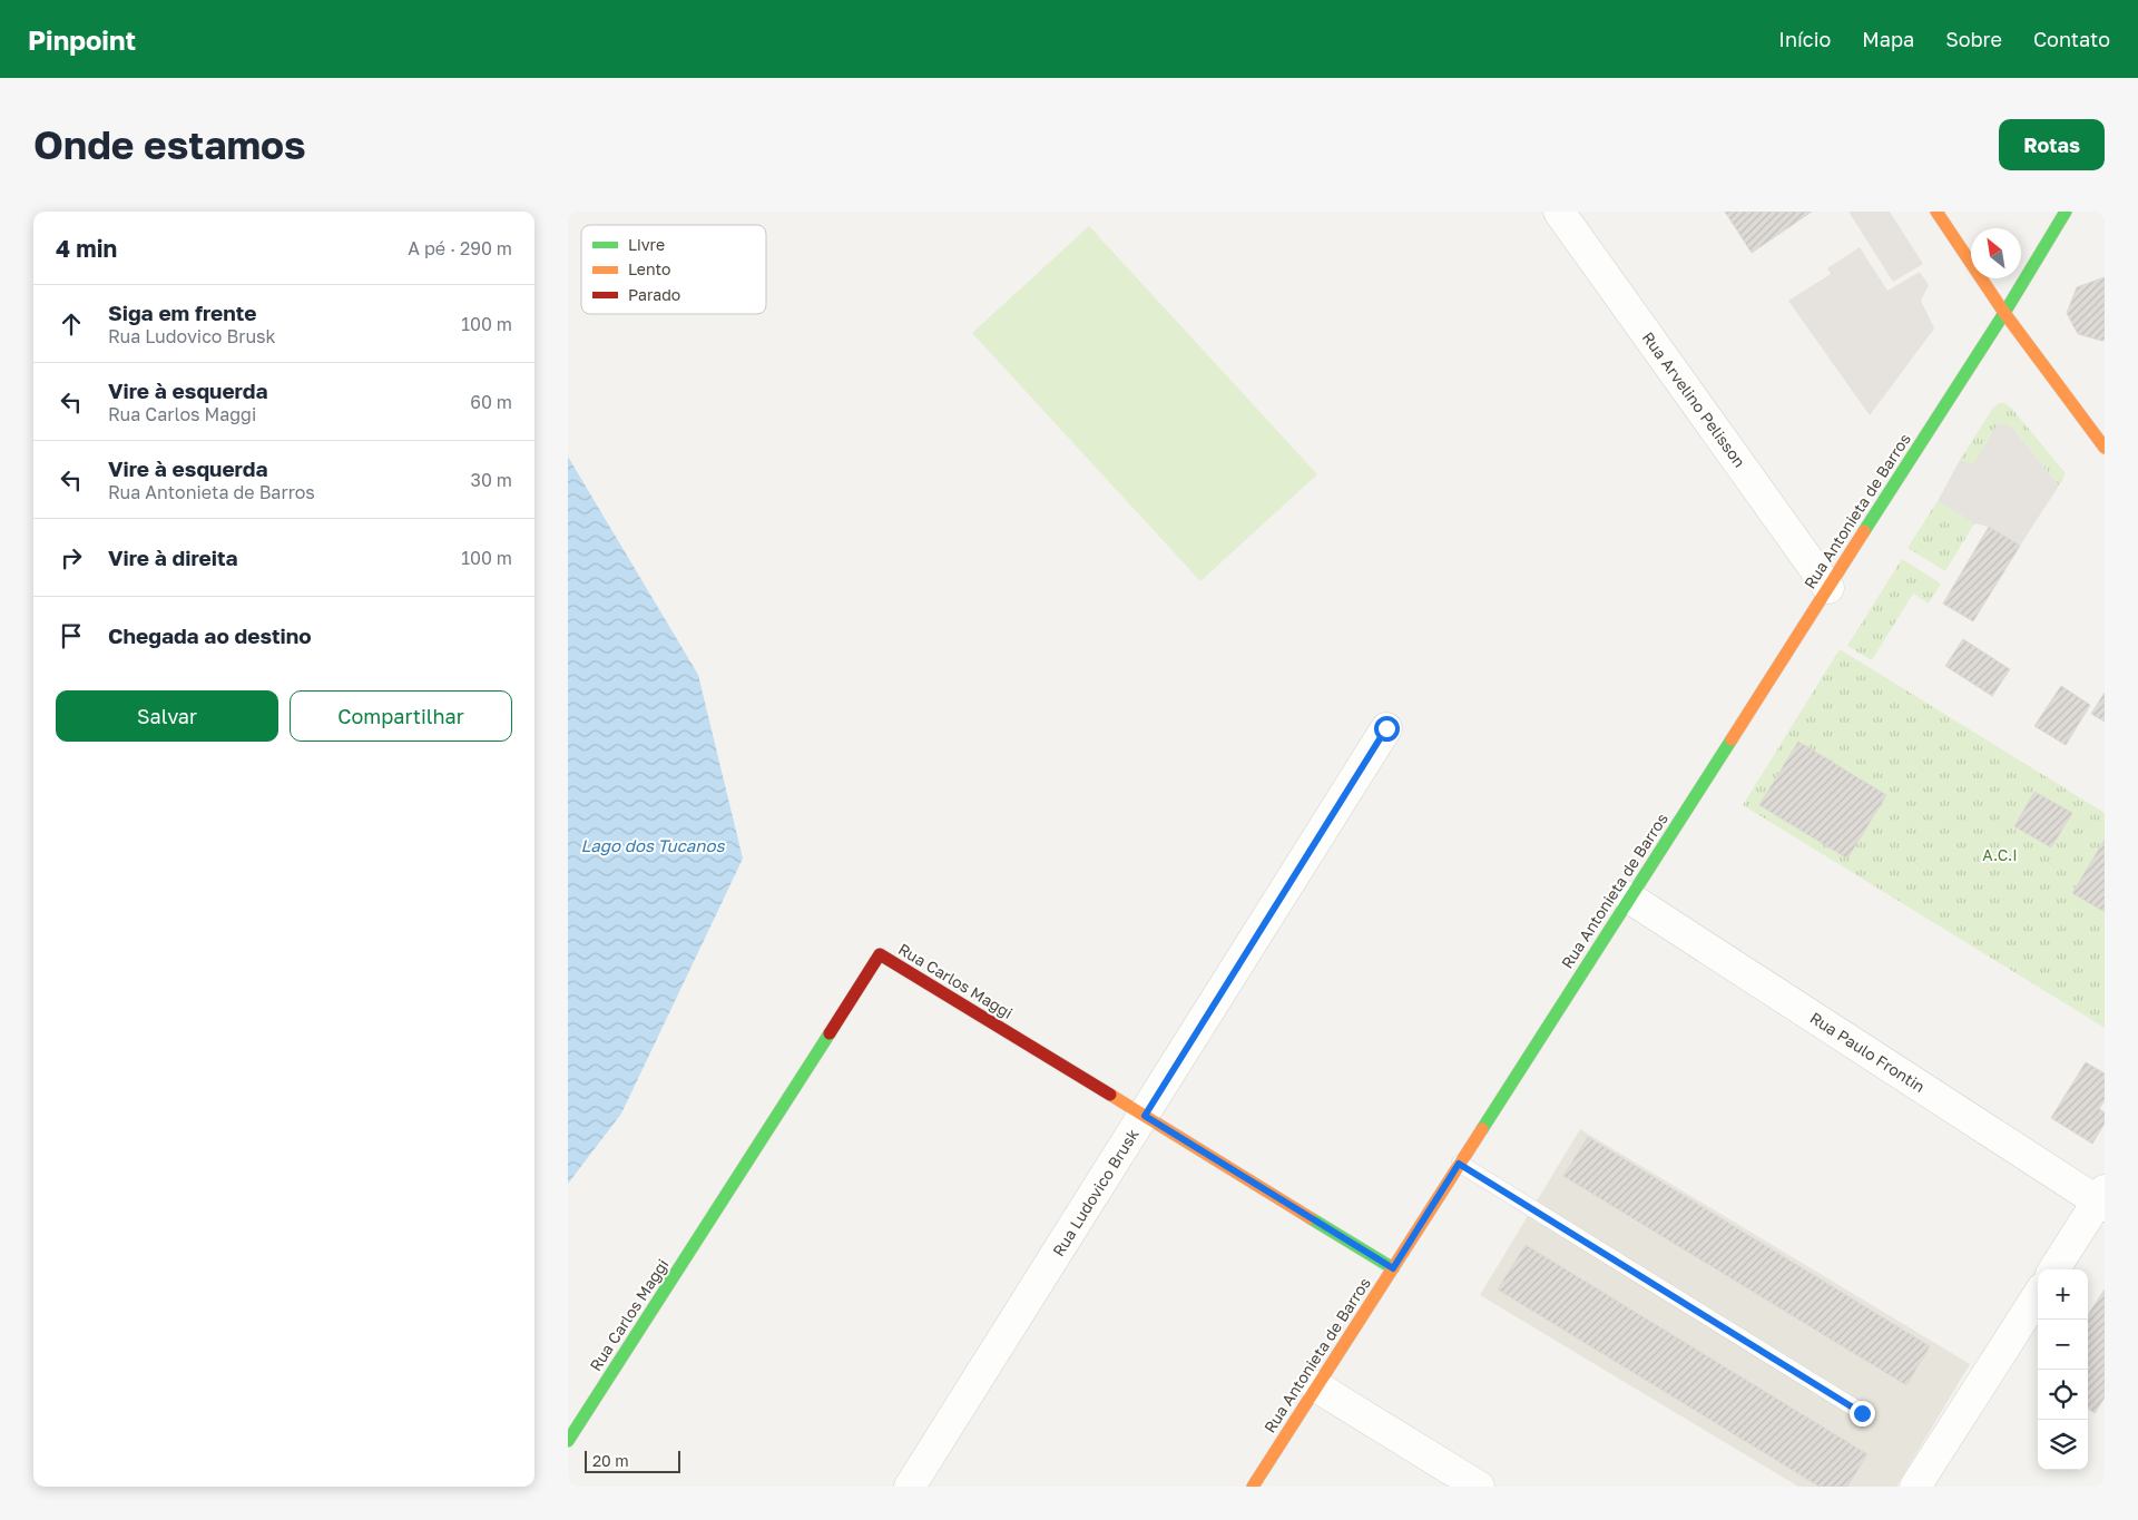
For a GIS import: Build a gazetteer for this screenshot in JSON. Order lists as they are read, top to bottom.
{
  "streets": {
    "street": [
      "Rua Arvelino Pelisson",
      "Rua Antonieta de Barros",
      "Rua Carlos Maggi",
      "Rua Paulo Frontin",
      "Rua Ludovico Brusk"
    ]
  },
  "crossings": [
    ["Rua Arvelino Pelisson", "Rua Antonieta de Barros"],
    ["Rua Antonieta de Barros", "Rua Carlos Maggi"],
    ["Rua Antonieta de Barros", "Rua Paulo Frontin"],
    ["Rua Carlos Maggi", "Rua Ludovico Brusk"]
  ],
  "water": ["Lago dos Tucanos"],
  "parks": ["A.C.I"],
  "legend": ["Livre", "Lento", "Parado"],
  "scale_bar": "20 m",
  "north": "top left",
  "page": {
    "header": "Pinpoint",
    "nav": [
      "Início",
      "Mapa",
      "Sobre",
      "Contato"
    ],
    "buttons": [
      "Rotas",
      ["Salvar", "Compartilhar"]
    ],
    "title": "Onde estamos",
    "heading": ["4 min", "A pé · 290 m"],
    "list": [
      ["Siga em frente", "Rua Ludovico Brusk", "100 m"],
      ["Vire à esquerda", "Rua Carlos Maggi", "60 m"],
      ["Vire à esquerda", "Rua Antonieta de Barros", "30 m"],
      ["Vire à direita", "100 m"],
      "Chegada ao destino"
    ],
    "map_buttons": ["+", "−"],
    "scale": "20 m"
  }
}
